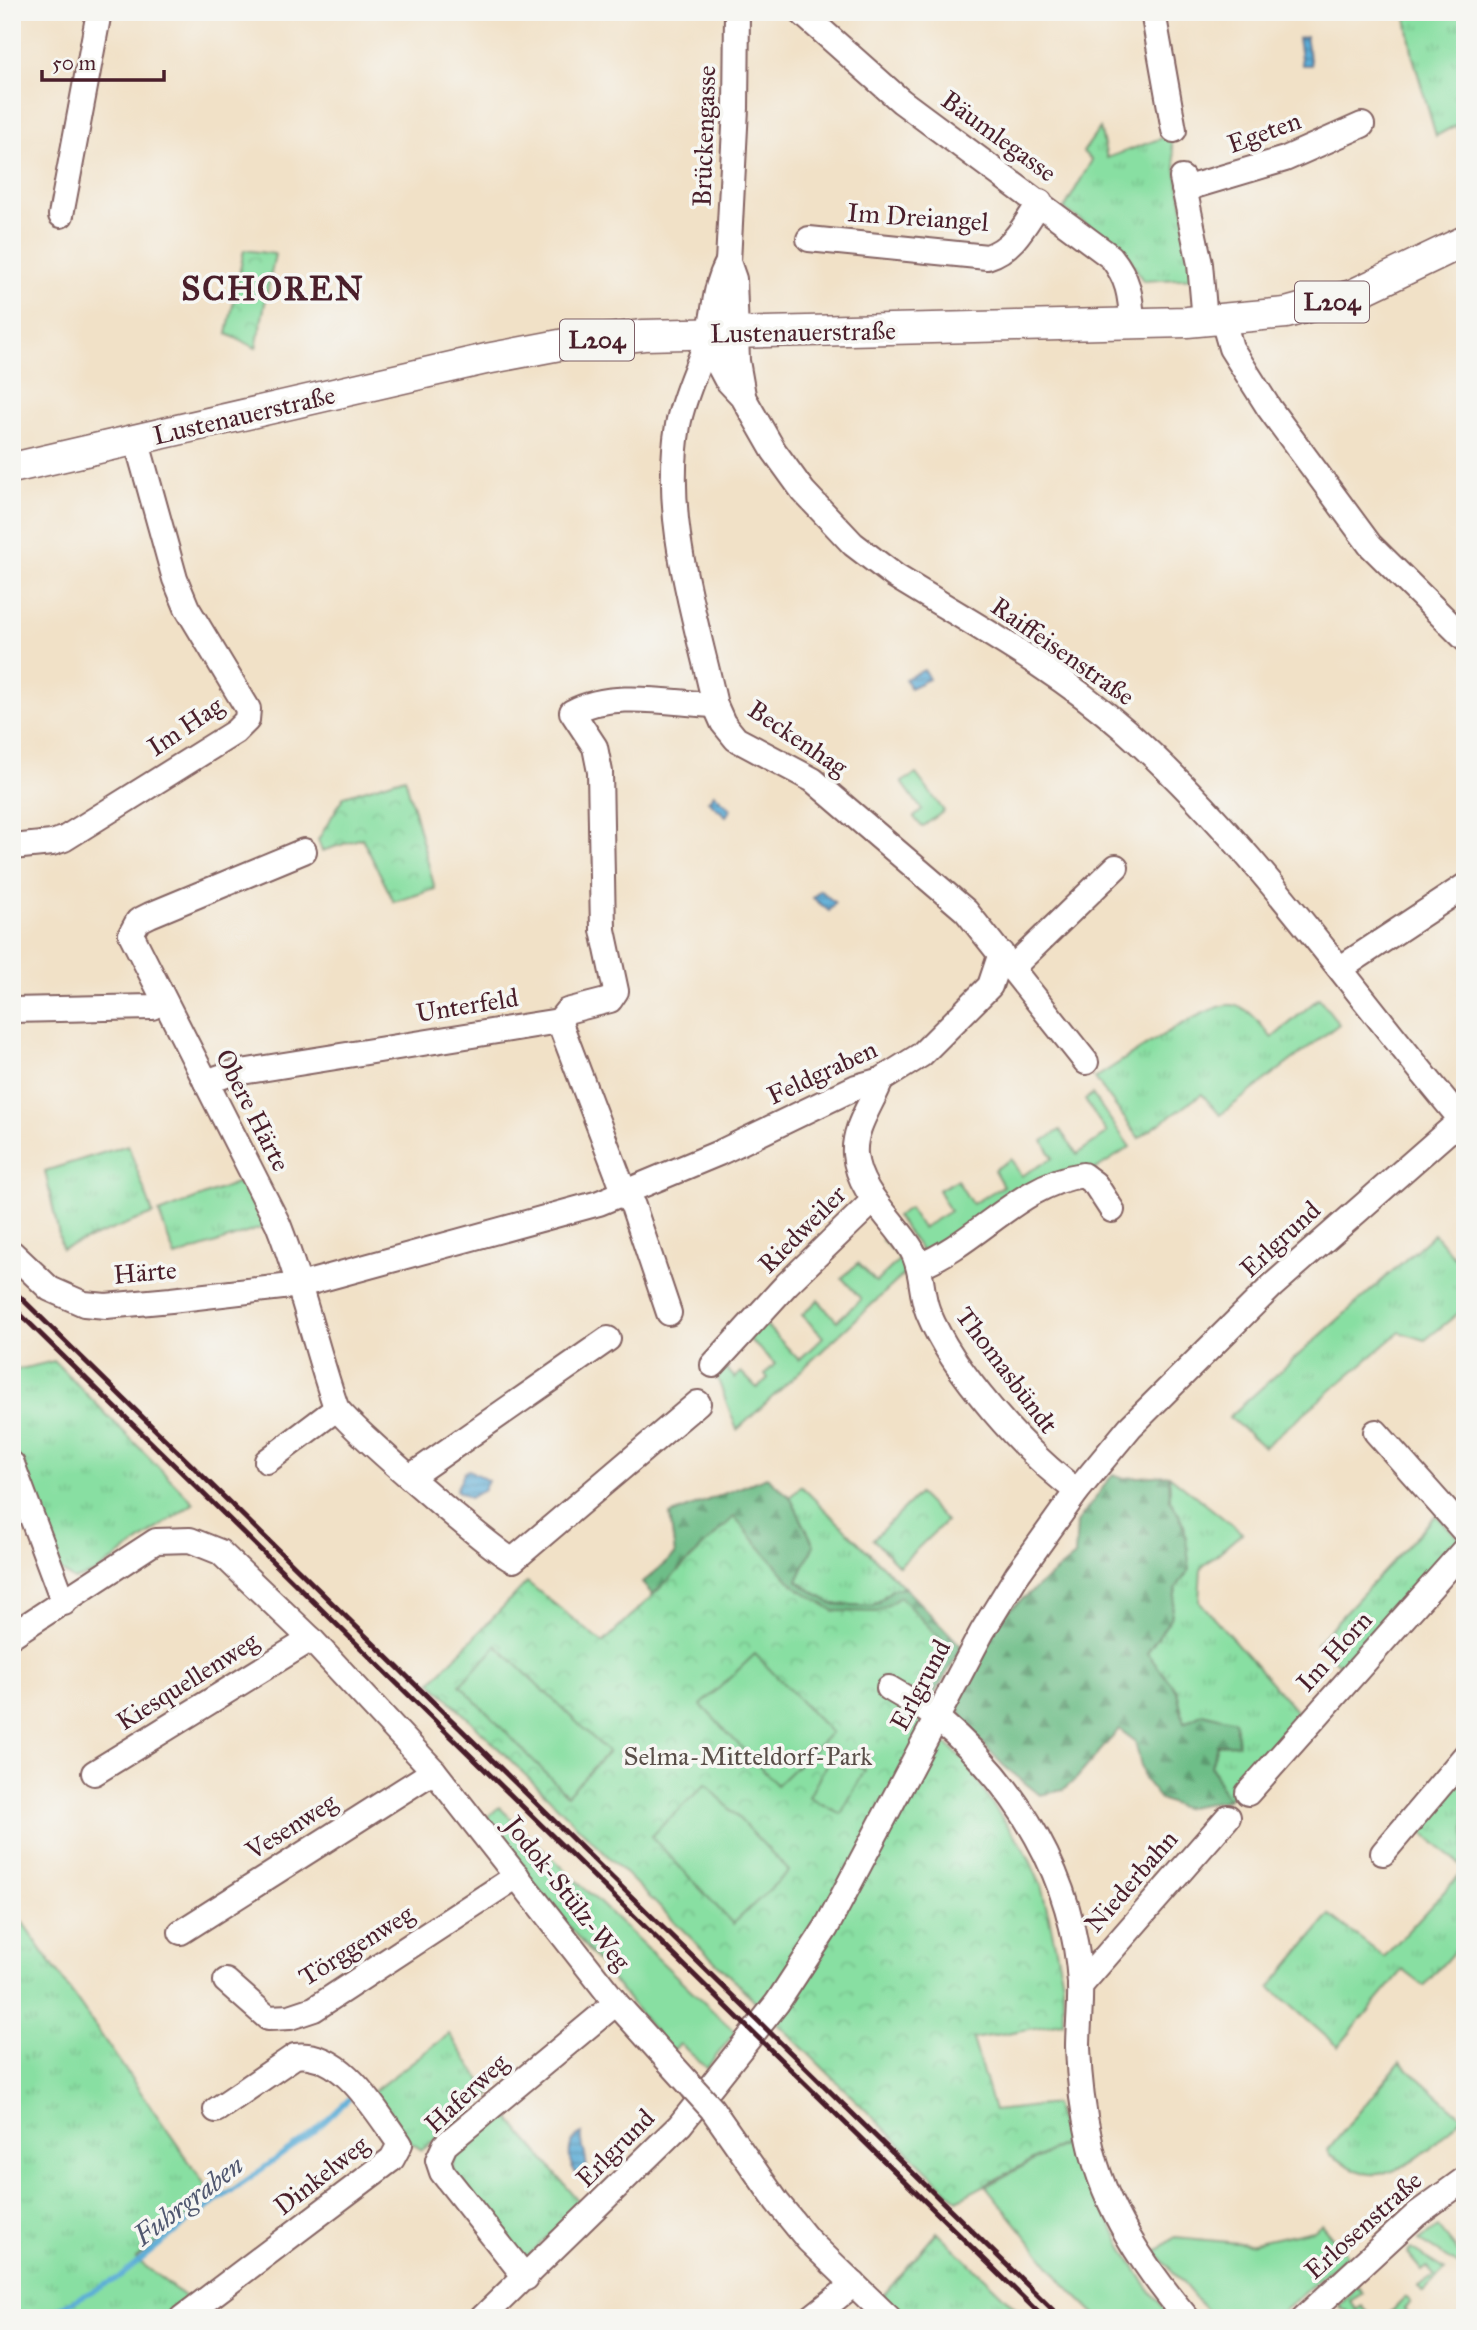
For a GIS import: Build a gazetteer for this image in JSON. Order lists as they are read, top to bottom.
{
  "streets": {
    "main road": ["L204", "Lustenauerstraße"],
    "street": [
      "Egeten",
      "Brückengasse",
      "Bäumlegasse",
      "Im Dreiangel",
      "Raiffeisenstraße",
      "Im Hag",
      "Beckenhag",
      "Unterfeld",
      "Feldgraben",
      "Obere Härte",
      "Riedweiler",
      "Erlgrund",
      "Härte",
      "Thomasbündt",
      "Im Horn",
      "Kiesquellenweg",
      "Vesenweg",
      "Niederbahn",
      "Jodok-Stülz-Weg",
      "Törggenweg",
      "Haferweg",
      "Dinkelweg",
      "Erlosenstraße"
    ]
  },
  "crossings": [
    ["Egeten", "Lustenauerstraße"],
    ["Brückengasse", "Lustenauerstraße"],
    ["Brückengasse", "Raiffeisenstraße"],
    ["Brückengasse", "Beckenhag"],
    ["Bäumlegasse", "Im Dreiangel"],
    ["Bäumlegasse", "Lustenauerstraße"],
    ["Lustenauerstraße", "Raiffeisenstraße"],
    ["Lustenauerstraße", "Im Hag"],
    ["Lustenauerstraße", "Beckenhag"],
    ["Raiffeisenstraße", "Beckenhag"],
    ["Raiffeisenstraße", "Erlgrund"],
    ["Beckenhag", "Unterfeld"],
    ["Beckenhag", "Feldgraben"],
    ["Unterfeld", "Obere Härte"],
    ["Feldgraben", "Obere Härte"],
    ["Feldgraben", "Riedweiler"],
    ["Feldgraben", "Härte"],
    ["Obere Härte", "Härte"],
    ["Riedweiler", "Thomasbündt"],
    ["Erlgrund", "Thomasbündt"],
    ["Erlgrund", "Niederbahn"],
    ["Erlgrund", "Haferweg"],
    ["Kiesquellenweg", "Jodok-Stülz-Weg"],
    ["Vesenweg", "Jodok-Stülz-Weg"],
    ["Jodok-Stülz-Weg", "Törggenweg"],
    ["Jodok-Stülz-Weg", "Haferweg"]
  ],
  "districts": ["SCHOREN"],
  "water": ["Fuhrgraben"],
  "parks": ["Selma-Mitteldorf-Park"],
  "scale_bar": "50 m"
}
